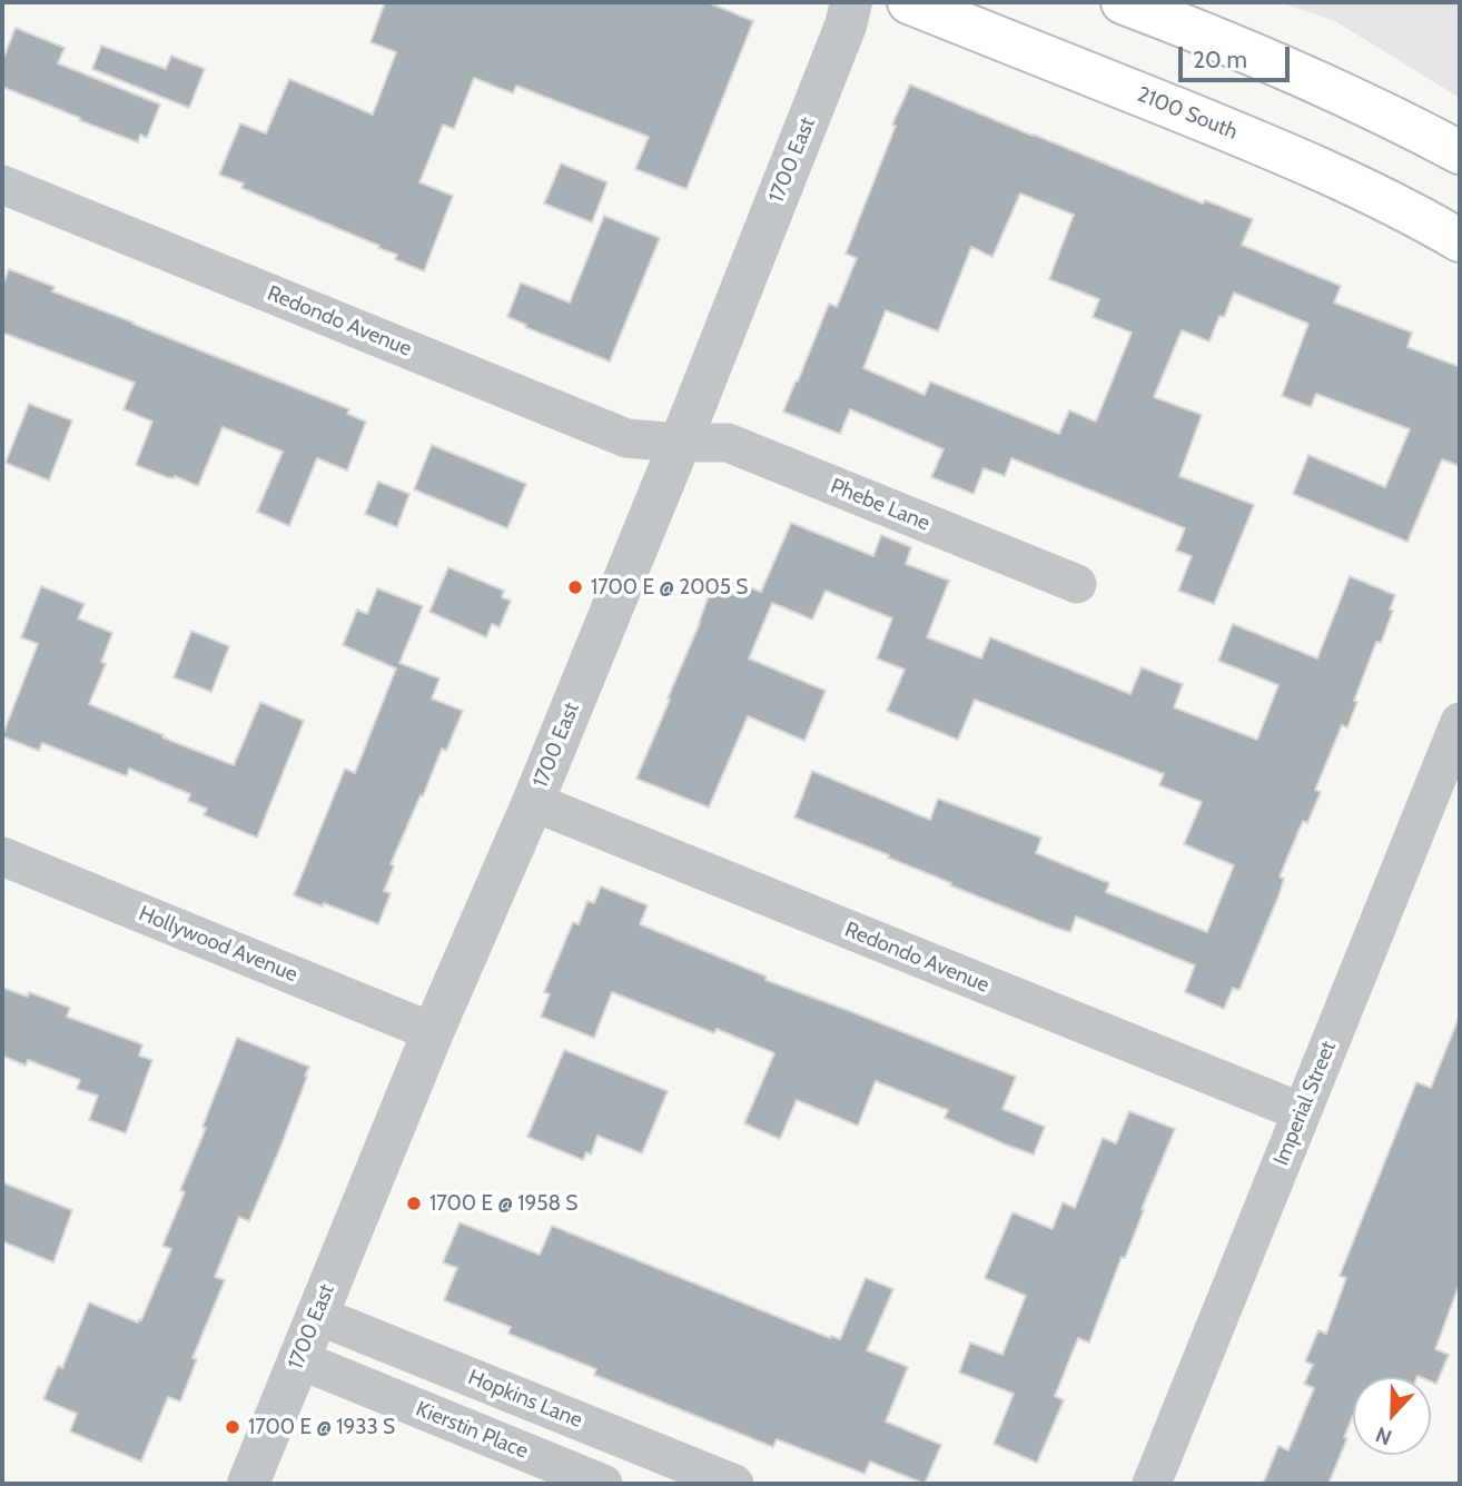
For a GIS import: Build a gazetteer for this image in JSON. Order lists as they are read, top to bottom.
{
  "streets": {
    "main road": ["2100 South"],
    "street": [
      "1700 East",
      "Redondo Avenue",
      "Phebe Lane",
      "Hollywood Avenue",
      "Imperial Street",
      "Hopkins Lane",
      "Kierstin Place"
    ]
  },
  "crossings": [
    ["1700 East", "Redondo Avenue"],
    ["1700 East", "Phebe Lane"],
    ["1700 East", "Hollywood Avenue"],
    ["1700 East", "Hopkins Lane"],
    ["1700 East", "Kierstin Place"],
    ["Redondo Avenue", "Phebe Lane"],
    ["Redondo Avenue", "Imperial Street"]
  ],
  "places": ["1700 E @ 2005 S", "1700 E @ 1958 S", "1700 E @ 1933 S"],
  "scale_bar": "20 m",
  "north": "bottom"
}
